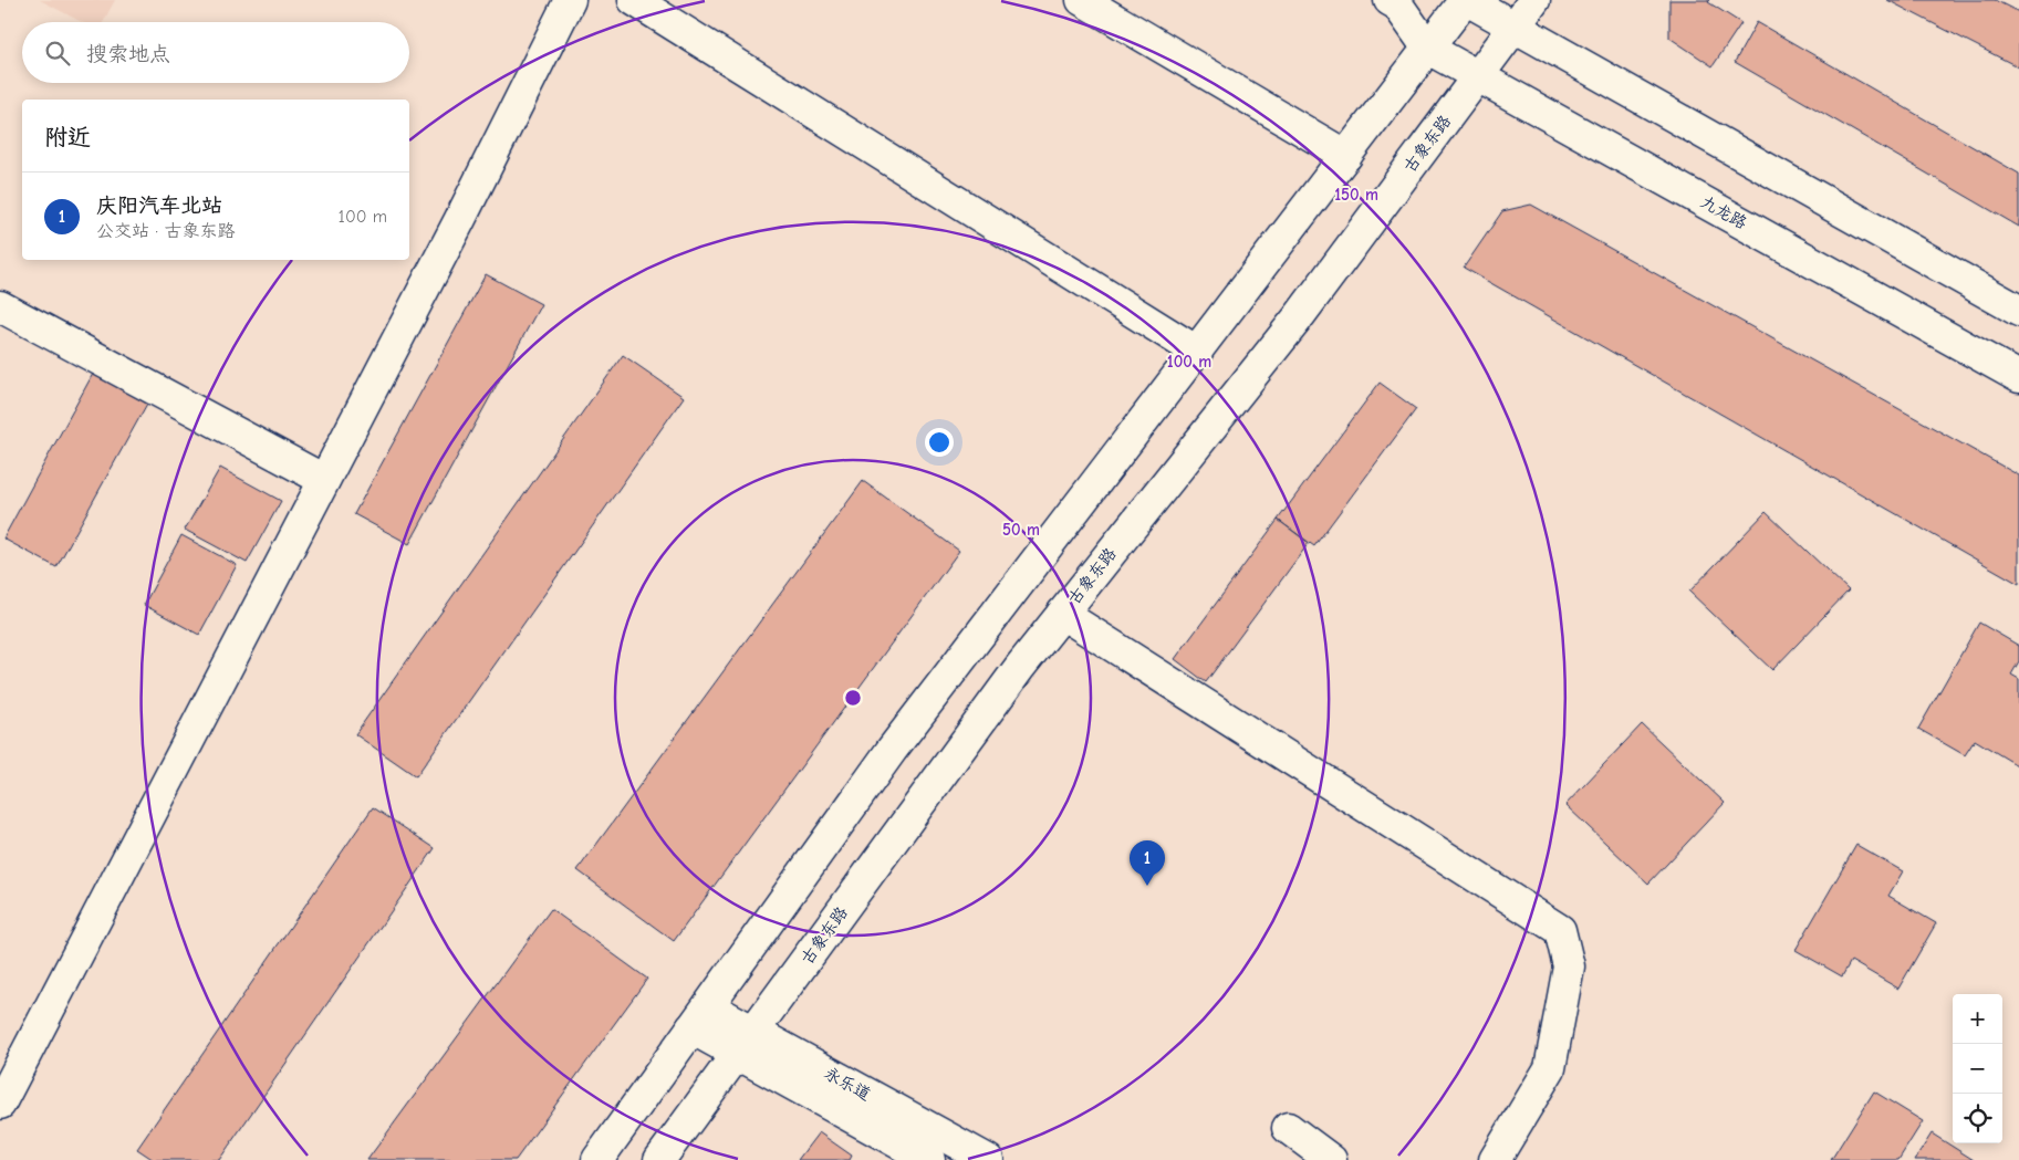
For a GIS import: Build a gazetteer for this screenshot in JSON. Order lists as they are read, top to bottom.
{
  "streets": {
    "main road": ["古象东路", "九龙路", "永乐道"]
  },
  "crossings": [
    ["古象东路", "九龙路"],
    ["古象东路", "永乐道"]
  ],
  "page": {
    "search": "搜索地点",
    "heading": "附近",
    "list": [
      {
        "mark": "1",
        "name": "庆阳汽车北站",
        "note": "公交站 · 古象东路",
        "value": "100 m"
      }
    ],
    "pins": "1",
    "map_buttons": ["+", "−"]
  },
  "rings": ["150 m", "100 m", "50 m"]
}
